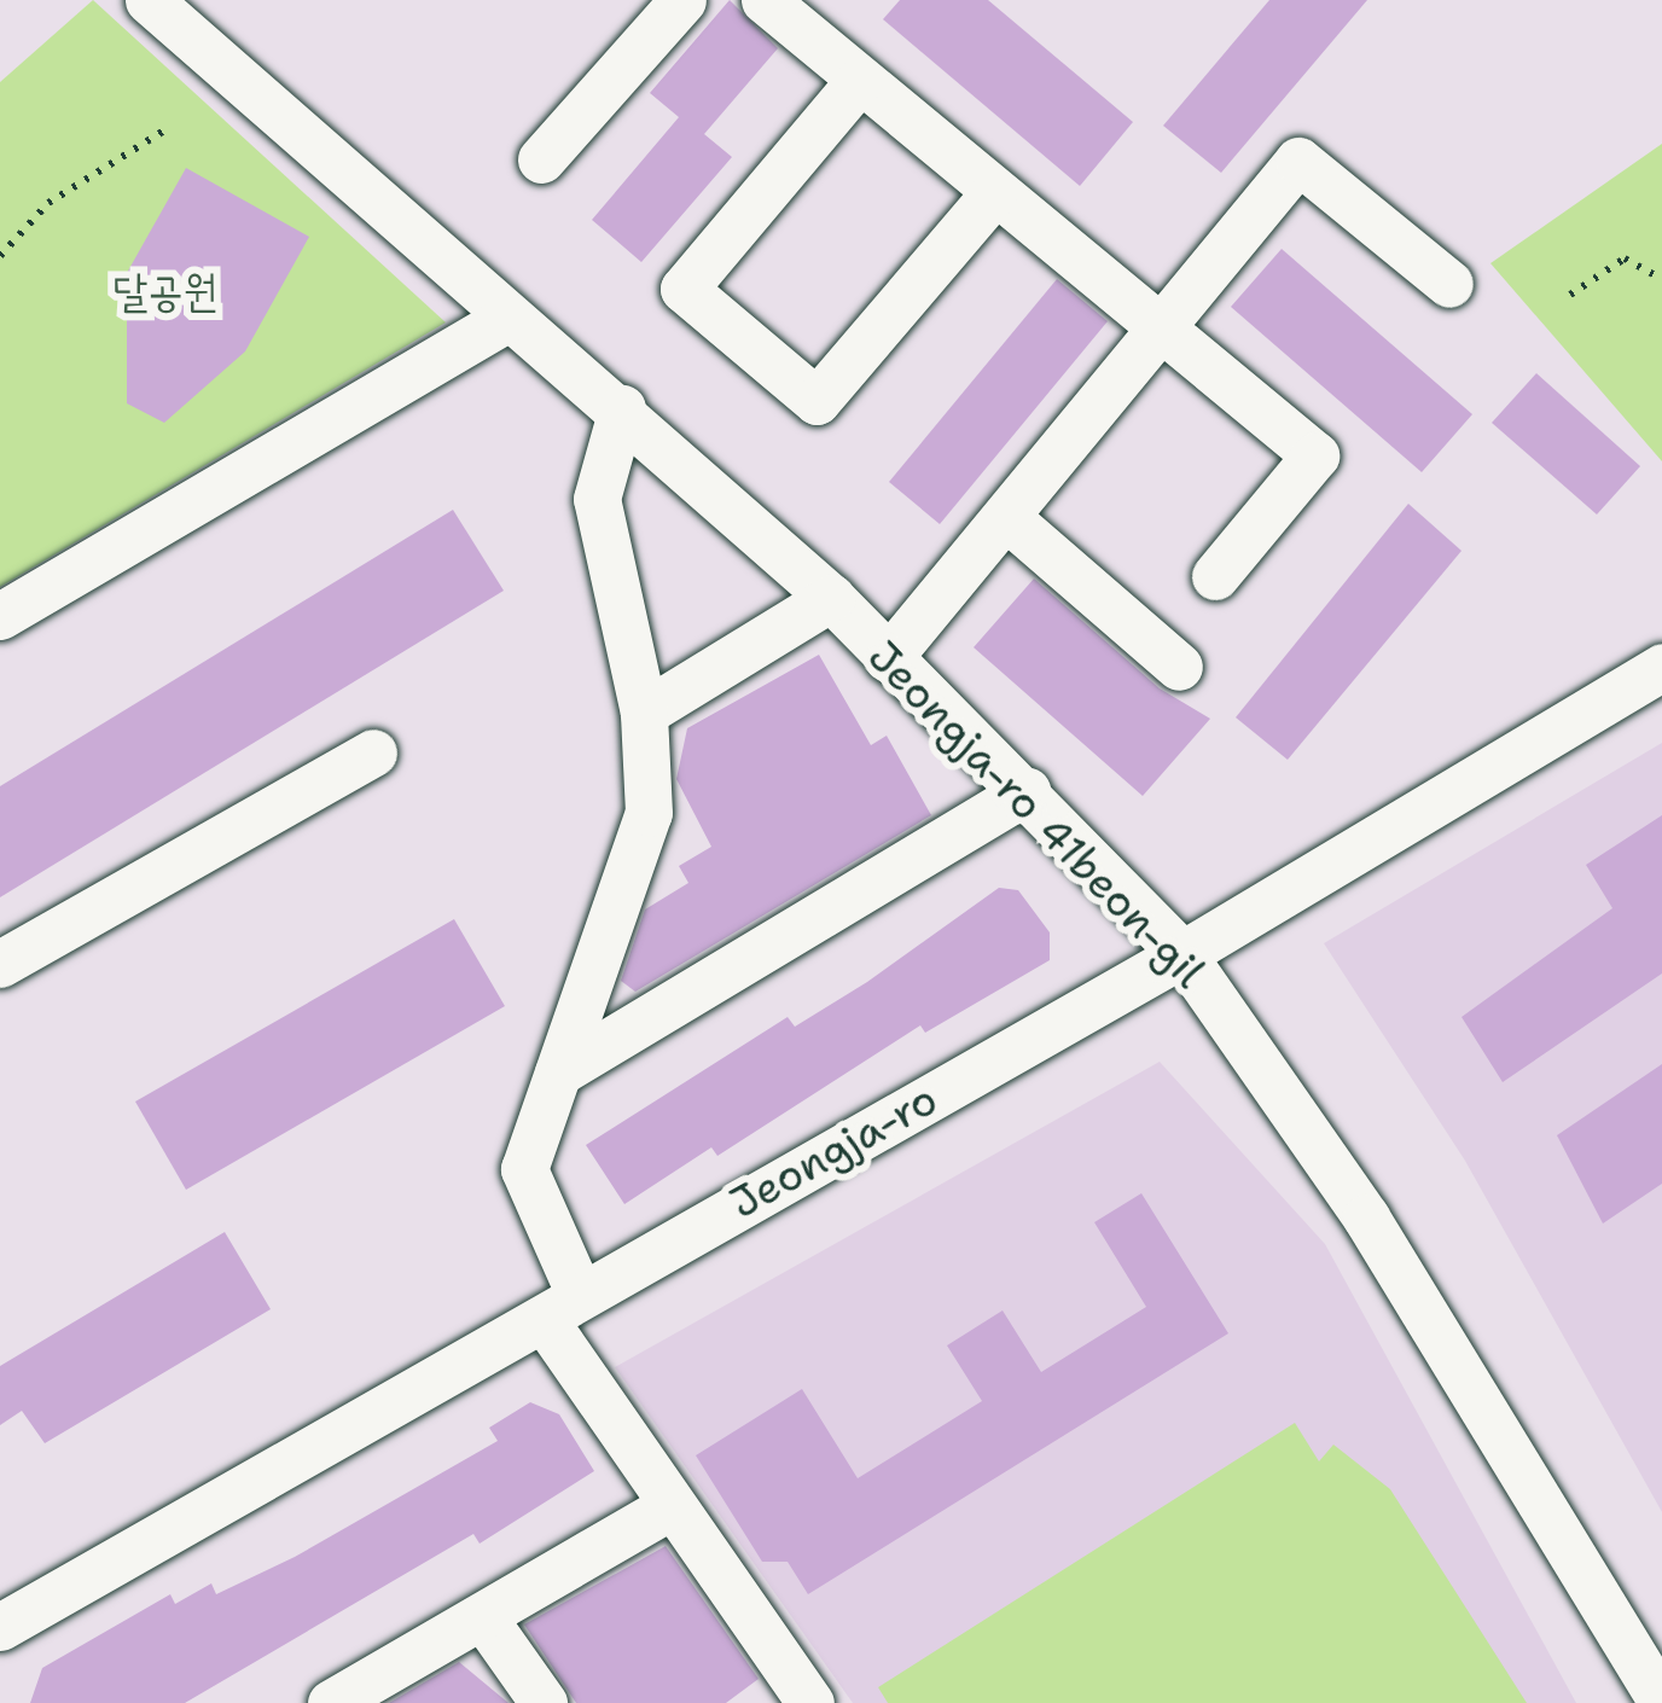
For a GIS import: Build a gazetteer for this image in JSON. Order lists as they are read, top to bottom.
{
  "streets": {
    "street": ["Jeongja-ro 41beon-gil", "Jeongja-ro"]
  },
  "crossings": [
    ["Jeongja-ro 41beon-gil", "Jeongja-ro"]
  ],
  "parks": ["달공원"]
}
